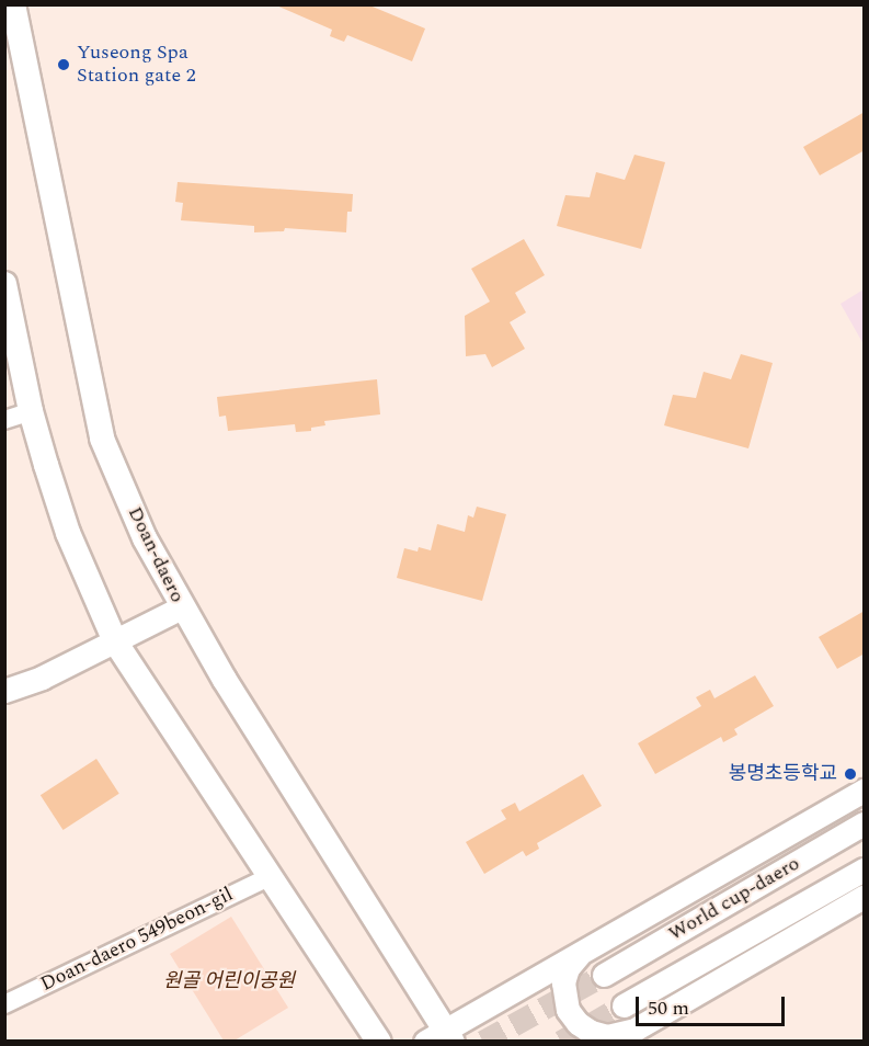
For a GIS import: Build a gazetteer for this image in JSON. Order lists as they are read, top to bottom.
{
  "streets": {
    "main road": ["Doan-daero"],
    "street": ["World cup-daero", "Doan-daero 549beon-gil"]
  },
  "parks": ["원골 어린이공원"],
  "places": ["Yuseong Spa Station gate 2", "봉명초등학교"],
  "scale_bar": "50 m"
}
